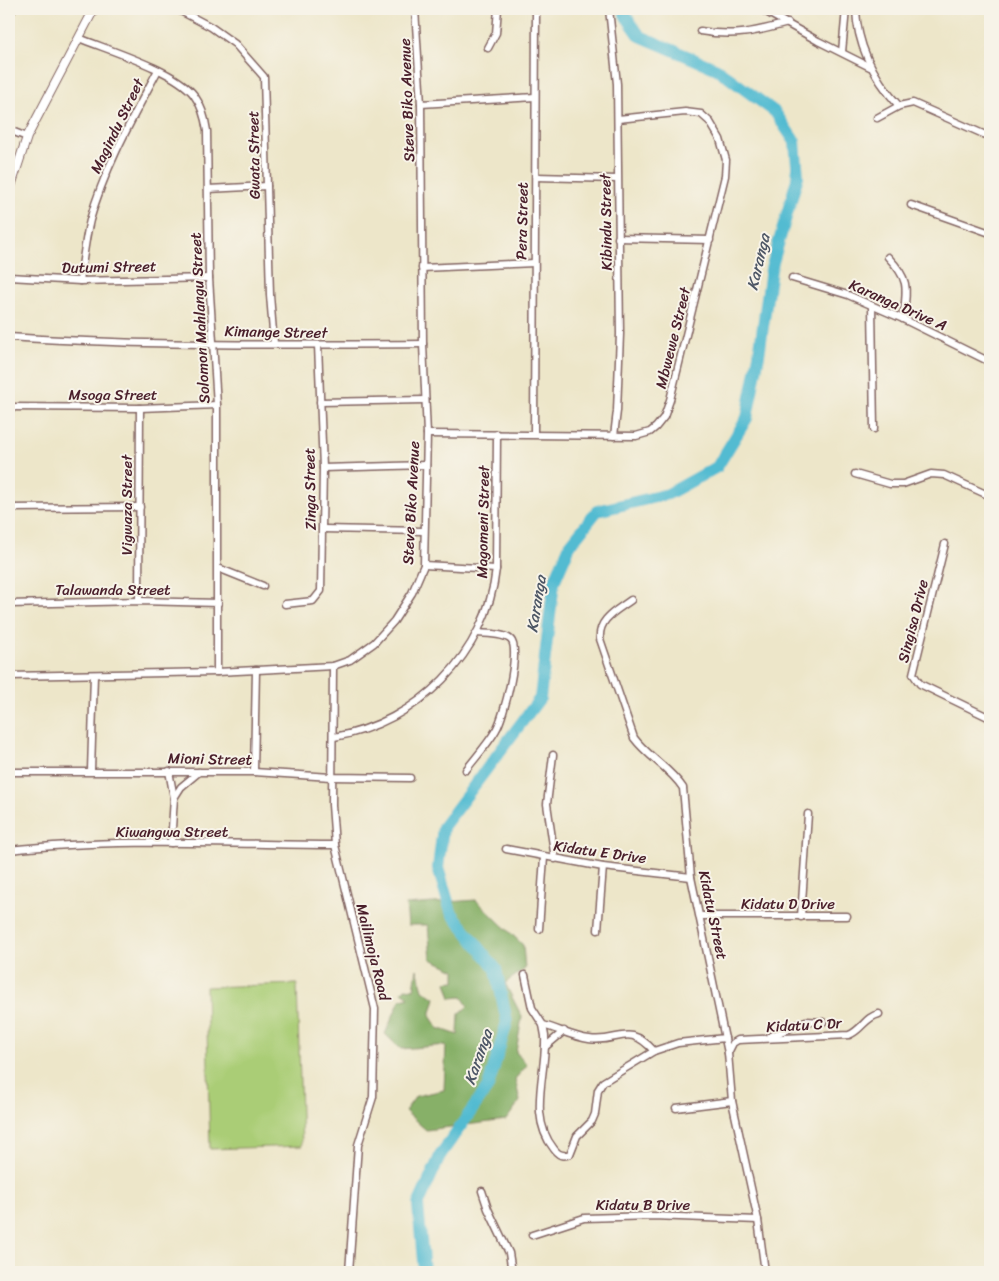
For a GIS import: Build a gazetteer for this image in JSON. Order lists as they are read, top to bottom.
{
  "streets": {
    "street": [
      "Steve Biko Avenue",
      "Magindu Street",
      "Gwata Street",
      "Pera Street",
      "Kibindu Street",
      "Dutumi Street",
      "Karanga Drive A",
      "Solomon Mahlangu Street",
      "Kimange Street",
      "Mbwewe Street",
      "Msoga Street",
      "Zinga Street",
      "Vigwaza Street",
      "Magomeni Street",
      "Talawanda Street",
      "Singisa Drive",
      "Mioni Street",
      "Kiwangwa Street",
      "Kidatu E Drive",
      "Kidatu D Drive",
      "Kidatu Street",
      "Mailimoja Road",
      "Kidatu C Dr",
      "Kidatu B Drive"
    ]
  },
  "crossings": [
    ["Steve Biko Avenue", "Solomon Mahlangu Street"],
    ["Steve Biko Avenue", "Kimange Street"],
    ["Steve Biko Avenue", "Mbwewe Street"],
    ["Steve Biko Avenue", "Mailimoja Road"],
    ["Magindu Street", "Dutumi Street"],
    ["Magindu Street", "Solomon Mahlangu Street"],
    ["Gwata Street", "Kimange Street"],
    ["Pera Street", "Mbwewe Street"],
    ["Kibindu Street", "Mbwewe Street"],
    ["Dutumi Street", "Solomon Mahlangu Street"],
    ["Solomon Mahlangu Street", "Kimange Street"],
    ["Solomon Mahlangu Street", "Msoga Street"],
    ["Solomon Mahlangu Street", "Talawanda Street"],
    ["Kimange Street", "Zinga Street"],
    ["Mbwewe Street", "Magomeni Street"],
    ["Msoga Street", "Vigwaza Street"],
    ["Vigwaza Street", "Talawanda Street"],
    ["Magomeni Street", "Mailimoja Road"],
    ["Mioni Street", "Mailimoja Road"],
    ["Kiwangwa Street", "Mailimoja Road"],
    ["Kidatu E Drive", "Kidatu Street"],
    ["Kidatu D Drive", "Kidatu Street"],
    ["Kidatu Street", "Kidatu C Dr"],
    ["Kidatu Street", "Kidatu B Drive"]
  ],
  "water": ["Karanga"]
}
